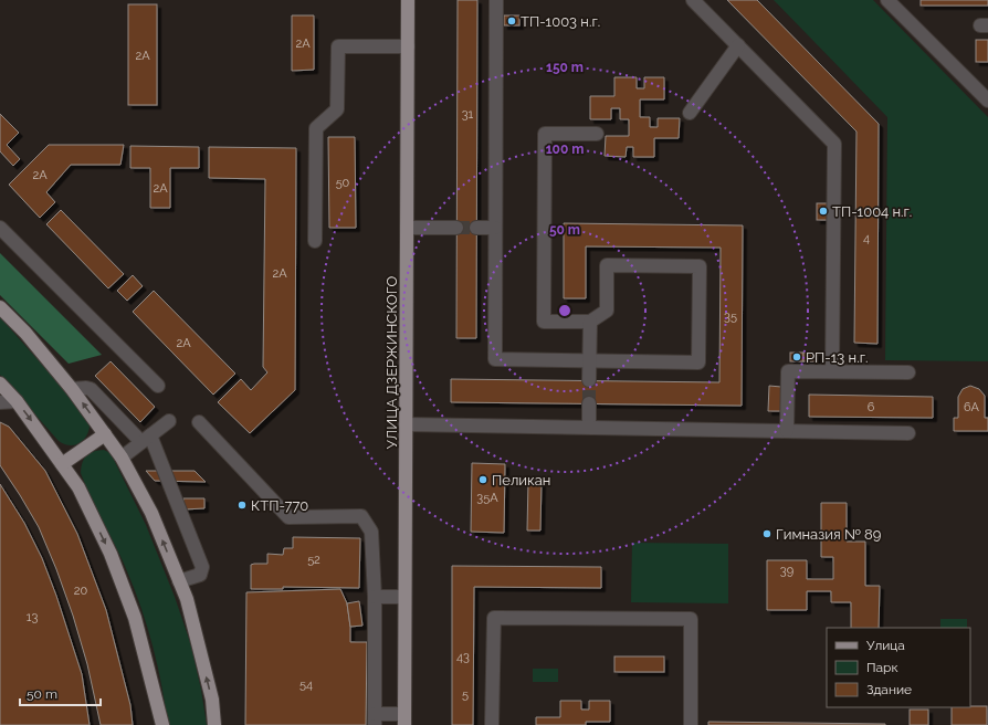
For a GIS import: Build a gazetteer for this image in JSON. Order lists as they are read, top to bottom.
{
  "streets": {
    "main road": ["УЛИЦА ДЗЕРЖИНСКОГО"]
  },
  "places": [
    "ТП-1003 н.г.",
    "ТП-1004 н.г.",
    "РП-13 н.г.",
    "Пеликан",
    "КТП-770",
    "Гимназия № 89"
  ],
  "house_numbers": [
    "2А",
    "2А",
    "31",
    "2А",
    "50",
    "2А",
    "4",
    "2А",
    "35",
    "2А",
    "6",
    "6А",
    "35А",
    "52",
    "39",
    "20",
    "13",
    "43",
    "54",
    "5"
  ],
  "legend": ["Улица", "Парк", "Здание"],
  "scale_bar": "50 m",
  "rings": ["150 m", "100 m", "50 m"]
}
